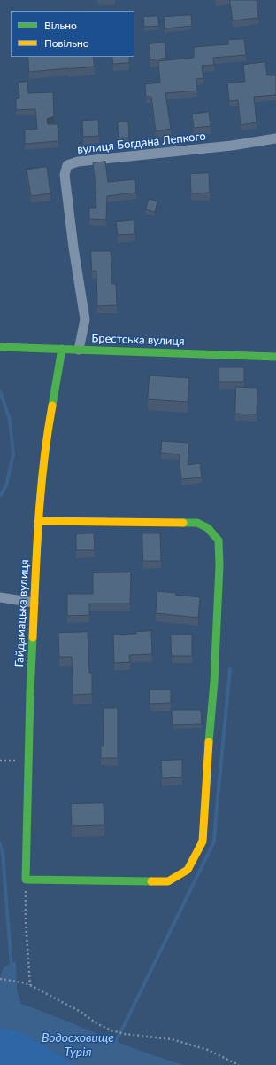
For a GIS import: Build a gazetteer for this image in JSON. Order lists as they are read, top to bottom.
{
  "streets": {
    "street": ["вулиця Богдана Лепкого", "Брестська вулиця", "Гайдамацька вулиця"]
  },
  "crossings": [
    ["вулиця Богдана Лепкого", "Брестська вулиця"],
    ["Брестська вулиця", "Гайдамацька вулиця"]
  ],
  "water": ["Водосховище Турія"],
  "legend": ["Вільно", "Повільно"]
}
